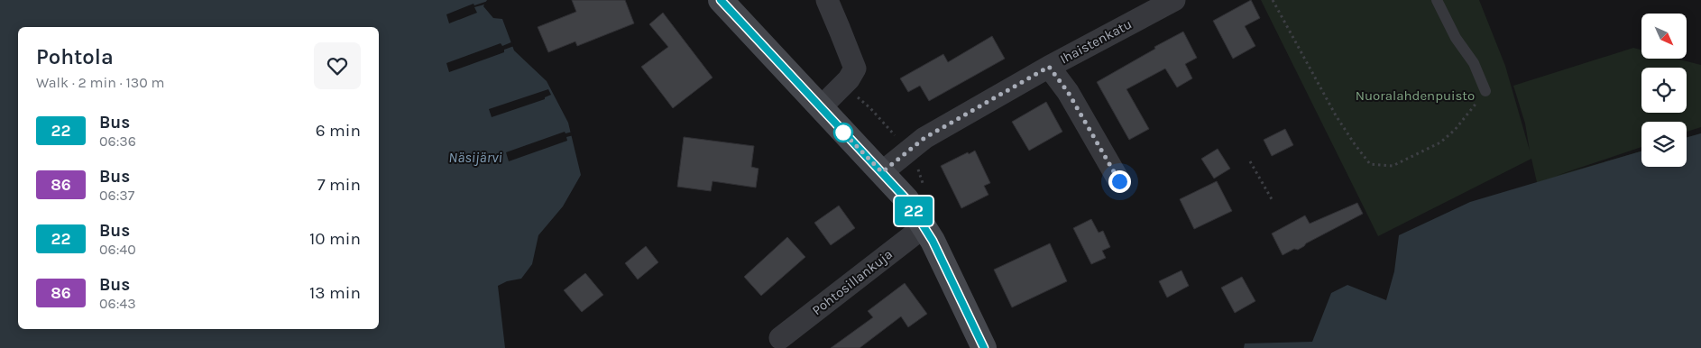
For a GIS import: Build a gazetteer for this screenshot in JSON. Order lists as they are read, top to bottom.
{
  "streets": {
    "street": ["Ihaistenkatu", "Pohtosillankuja"]
  },
  "water": ["Näsijärvi"],
  "parks": ["Nuoralahdenpuisto"],
  "lines": ["bus line 22"],
  "north": "bottom right",
  "page": {
    "on_map": "22",
    "heading": ["Pohtola", "Walk · 2 min · 130 m"],
    "list": [
      {
        "mark": "22",
        "name": "Bus",
        "note": "06:36",
        "value": "6 min"
      },
      {
        "mark": "86",
        "name": "Bus",
        "note": "06:37",
        "value": "7 min"
      },
      {
        "mark": "22",
        "name": "Bus",
        "note": "06:40",
        "value": "10 min"
      },
      {
        "mark": "86",
        "name": "Bus",
        "note": "06:43",
        "value": "13 min"
      }
    ]
  }
}
